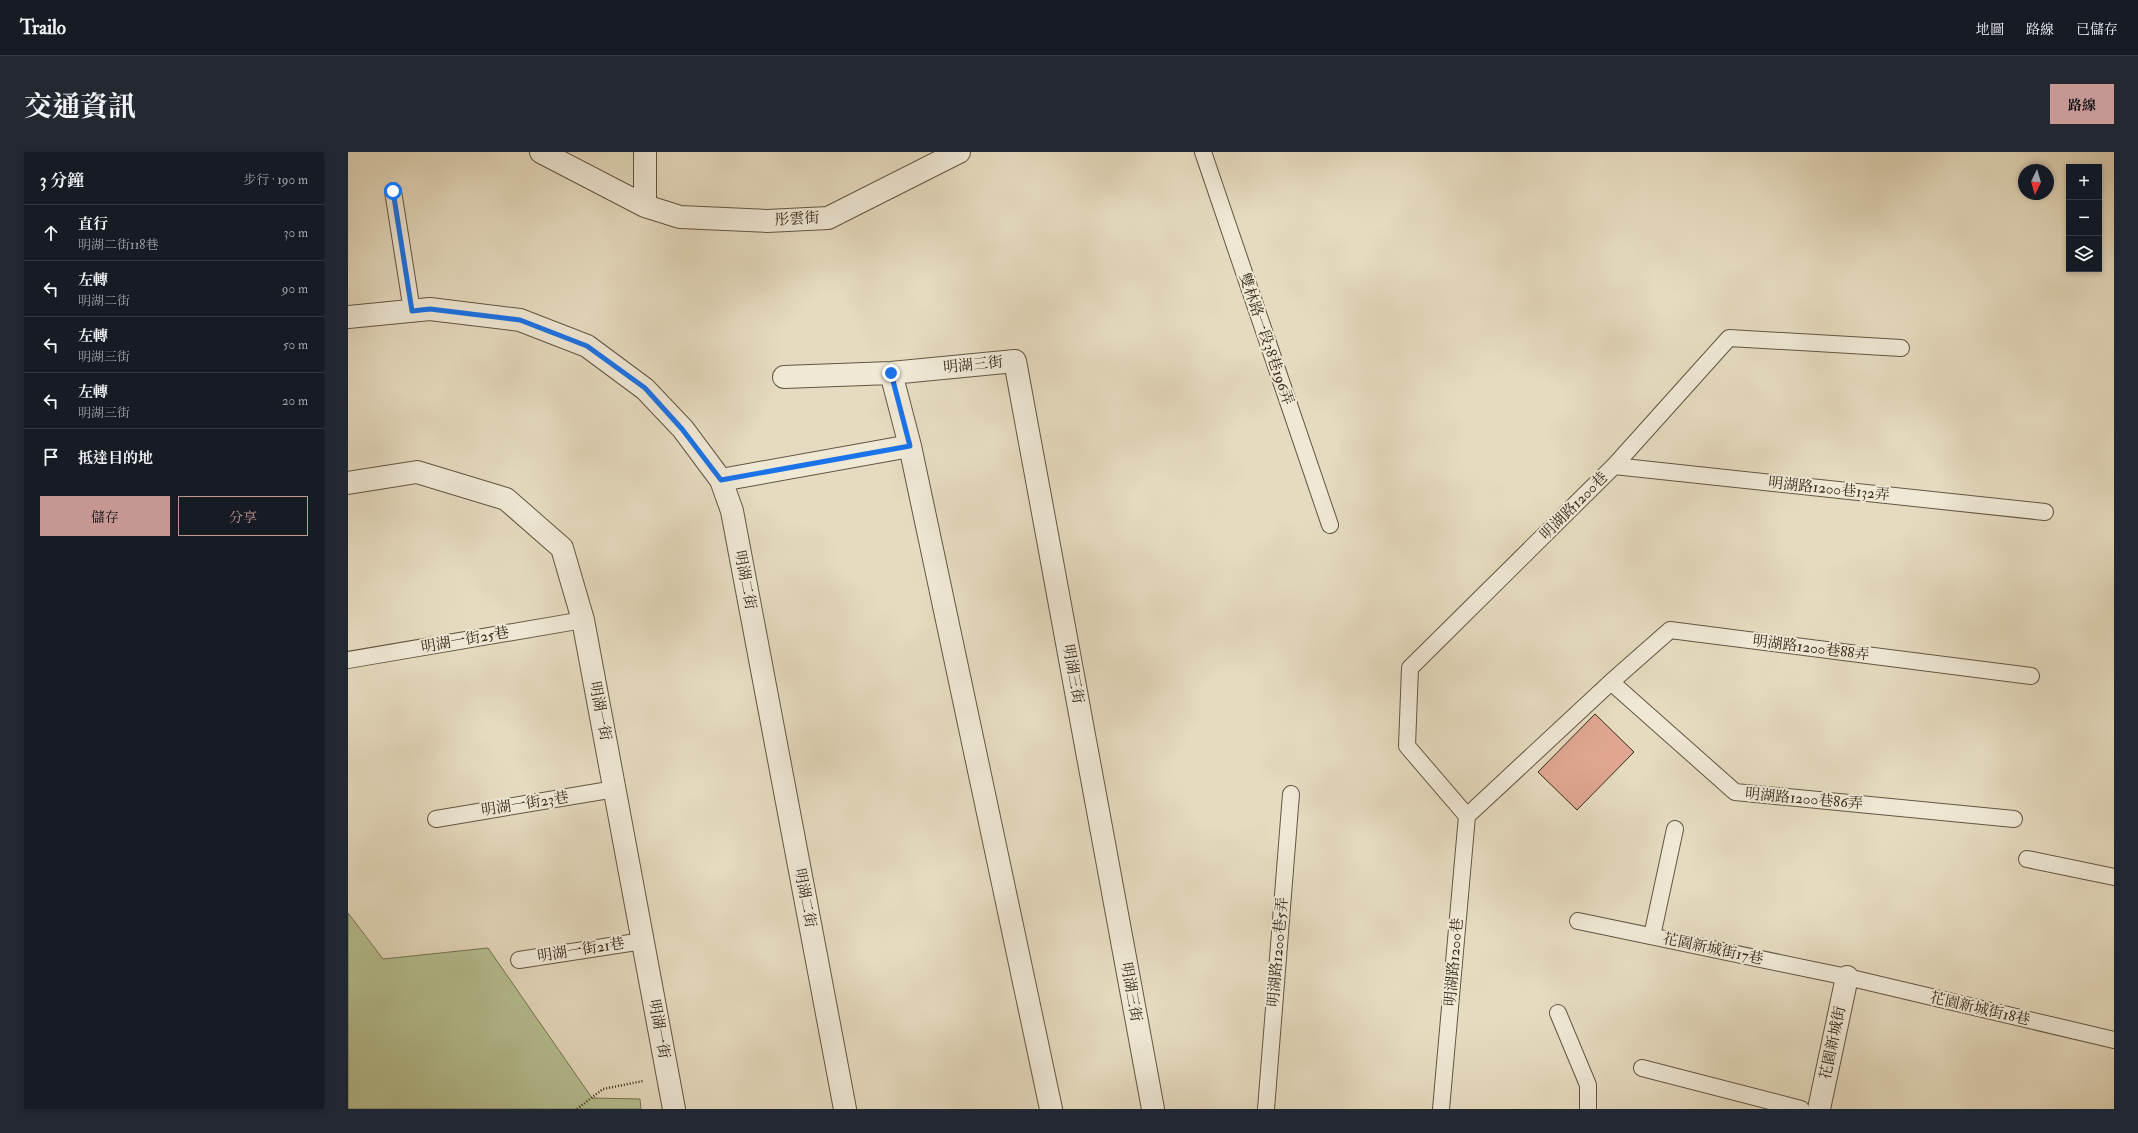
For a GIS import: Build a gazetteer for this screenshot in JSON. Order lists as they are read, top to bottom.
{
  "streets": {
    "street": [
      "彤雲街",
      "明湖三街",
      "明湖二街",
      "明湖一街",
      "花園新城街"
    ],
    "lane": [
      "雙林路一段38巷196弄",
      "明湖路1200巷132弄",
      "明湖路1200巷",
      "明湖一街25巷",
      "明湖路1200巷88弄",
      "明湖路1200巷86弄",
      "明湖一街23巷",
      "花園新城街17巷",
      "明湖一街21巷",
      "明湖路1200巷5弄",
      "花園新城街18巷"
    ]
  },
  "crossings": [
    ["明湖路1200巷132弄", "明湖路1200巷"],
    ["明湖一街25巷", "明湖一街"],
    ["明湖路1200巷88弄", "明湖路1200巷86弄"],
    ["明湖一街", "明湖一街23巷"],
    ["明湖一街", "明湖一街21巷"],
    ["花園新城街17巷", "花園新城街18巷"],
    ["花園新城街17巷", "花園新城街"],
    ["花園新城街18巷", "花園新城街"]
  ],
  "north": "bottom",
  "page": {
    "header": "Trailo",
    "nav": ["地圖", "路線", "已儲存"],
    "title": "交通資訊",
    "buttons": [
      "路線",
      ["儲存", "分享"]
    ],
    "heading": ["3 分鐘", "步行 · 190 m"],
    "map_buttons": ["+", "−"],
    "list": [
      ["直行", "明湖二街118巷", "30 m"],
      ["左轉", "明湖二街", "90 m"],
      ["左轉", "明湖三街", "50 m"],
      ["左轉", "明湖三街", "20 m"],
      "抵達目的地"
    ]
  }
}
